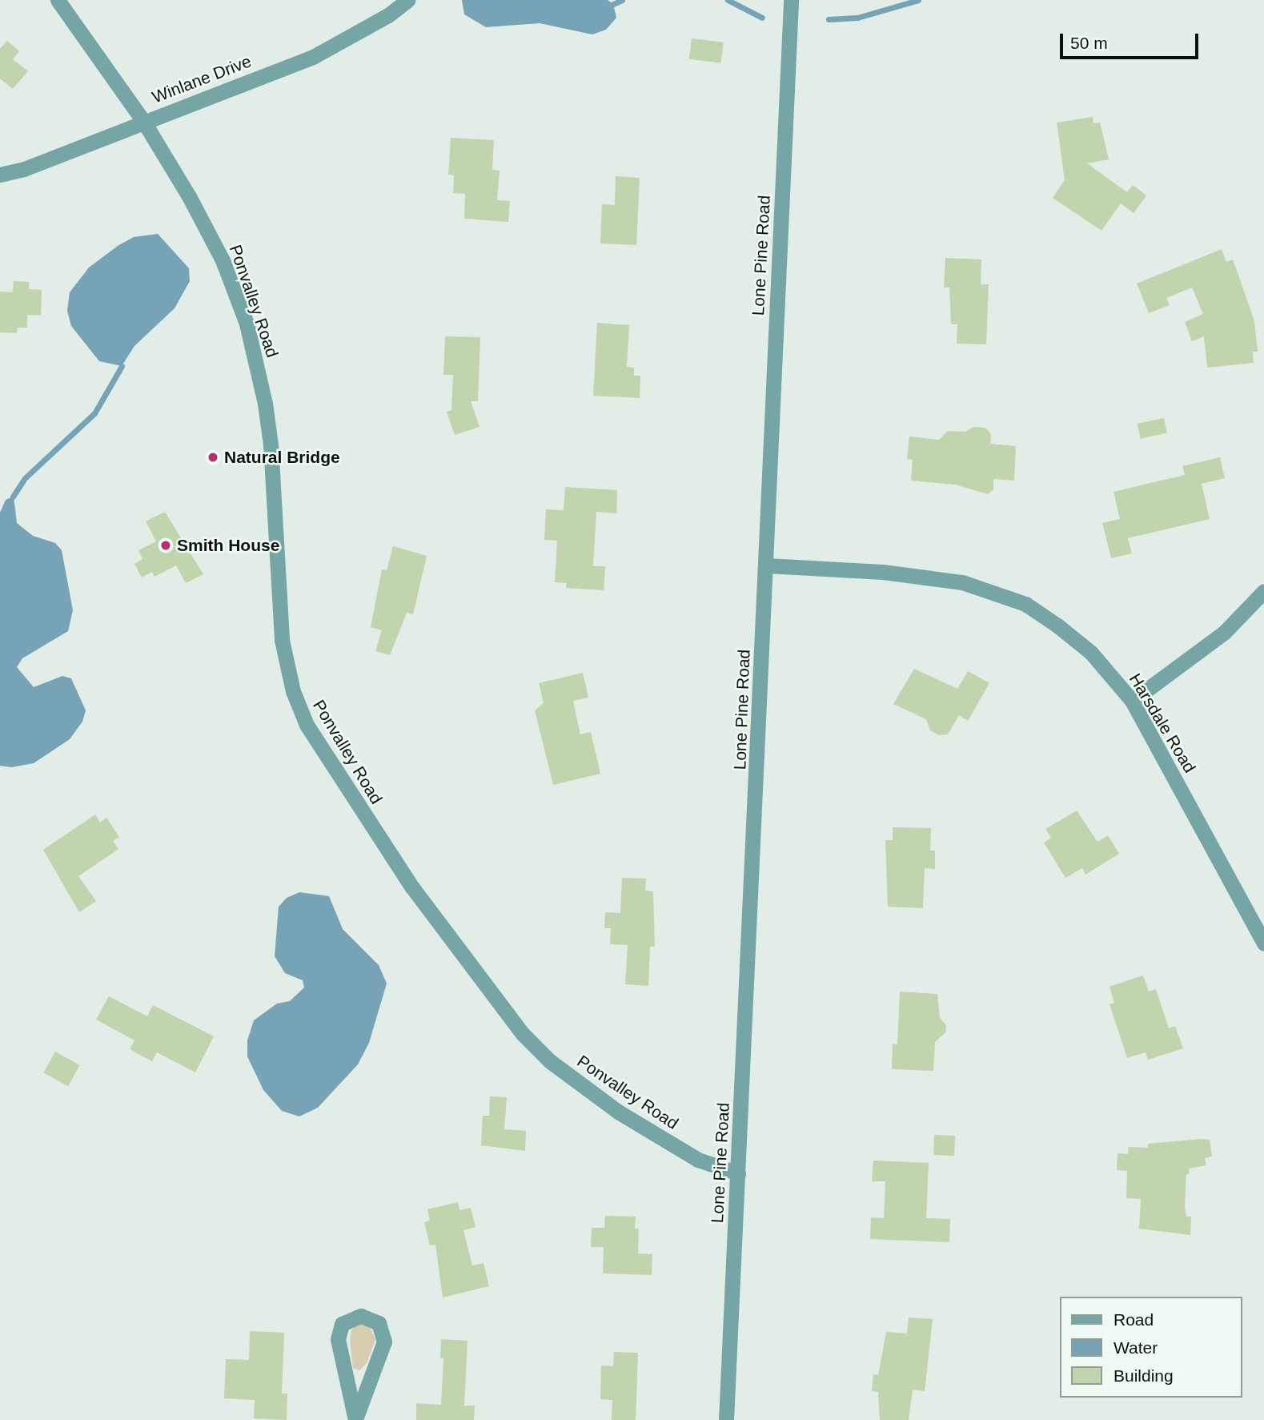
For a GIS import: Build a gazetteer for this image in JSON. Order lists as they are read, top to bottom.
{
  "streets": {
    "street": [
      "Winlane Drive",
      "Lone Pine Road",
      "Ponvalley Road",
      "Harsdale Road"
    ]
  },
  "crossings": [
    ["Winlane Drive", "Ponvalley Road"],
    ["Lone Pine Road", "Ponvalley Road"],
    ["Lone Pine Road", "Harsdale Road"]
  ],
  "places": ["Natural Bridge", "Smith House"],
  "legend": ["Road", "Water", "Building"],
  "scale_bar": "50 m"
}
